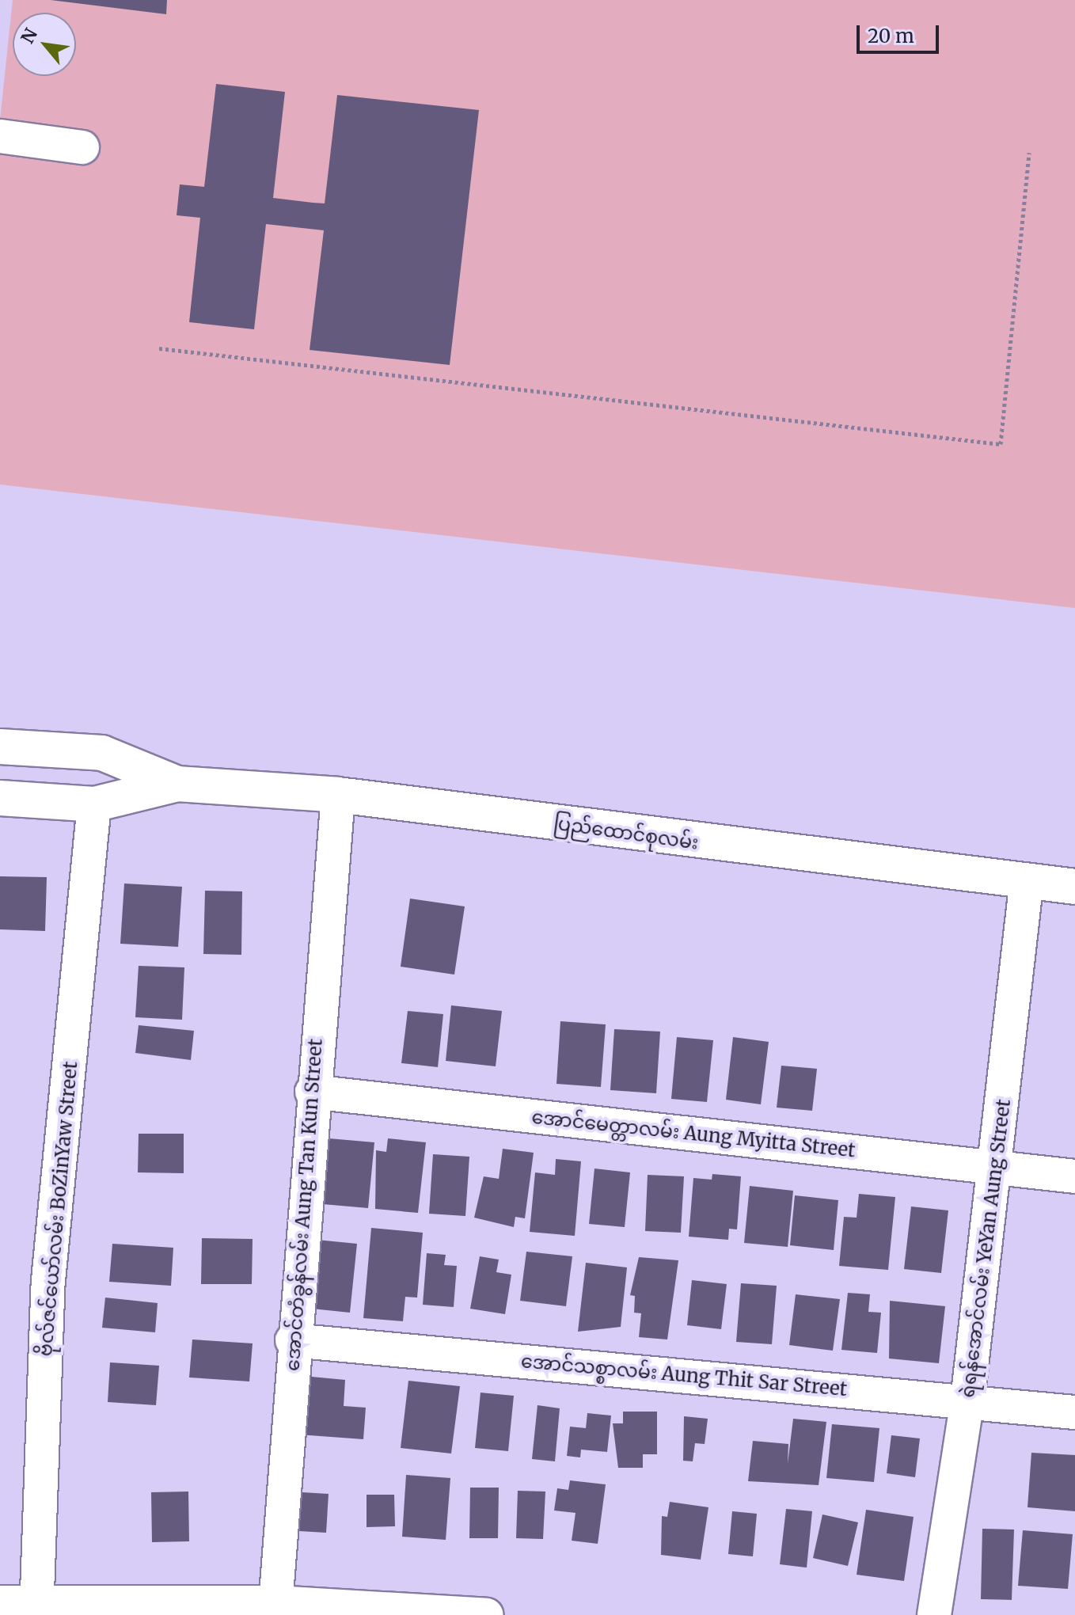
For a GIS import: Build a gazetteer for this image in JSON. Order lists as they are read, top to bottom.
{
  "streets": {
    "main road": ["ပြည်ထောင်စုလမ်း"],
    "street": [
      "အောင်မေတ္တာလမ်း Aung Myitta Street",
      "အောင်တံခွန်လမ်း Aung Tan Kun Street",
      "ဗိုလ်ဇင်ယော်လမ်း BoZinYaw Street",
      "ရဲရန်အောင်လမ်း YeYan Aung Street",
      "အောင်သစ္စာလမ်း Aung Thit Sar Street"
    ]
  },
  "crossings": [
    ["ပြည်ထောင်စုလမ်း", "အောင်တံခွန်လမ်း Aung Tan Kun Street"],
    ["ပြည်ထောင်စုလမ်း", "ဗိုလ်ဇင်ယော်လမ်း BoZinYaw Street"],
    ["ပြည်ထောင်စုလမ်း", "ရဲရန်အောင်လမ်း YeYan Aung Street"],
    ["အောင်မေတ္တာလမ်း Aung Myitta Street", "အောင်တံခွန်လမ်း Aung Tan Kun Street"],
    ["အောင်မေတ္တာလမ်း Aung Myitta Street", "ရဲရန်အောင်လမ်း YeYan Aung Street"],
    ["အောင်တံခွန်လမ်း Aung Tan Kun Street", "အောင်သစ္စာလမ်း Aung Thit Sar Street"],
    ["ရဲရန်အောင်လမ်း YeYan Aung Street", "အောင်သစ္စာလမ်း Aung Thit Sar Street"]
  ],
  "scale_bar": "20 m",
  "north": "top left"
}
